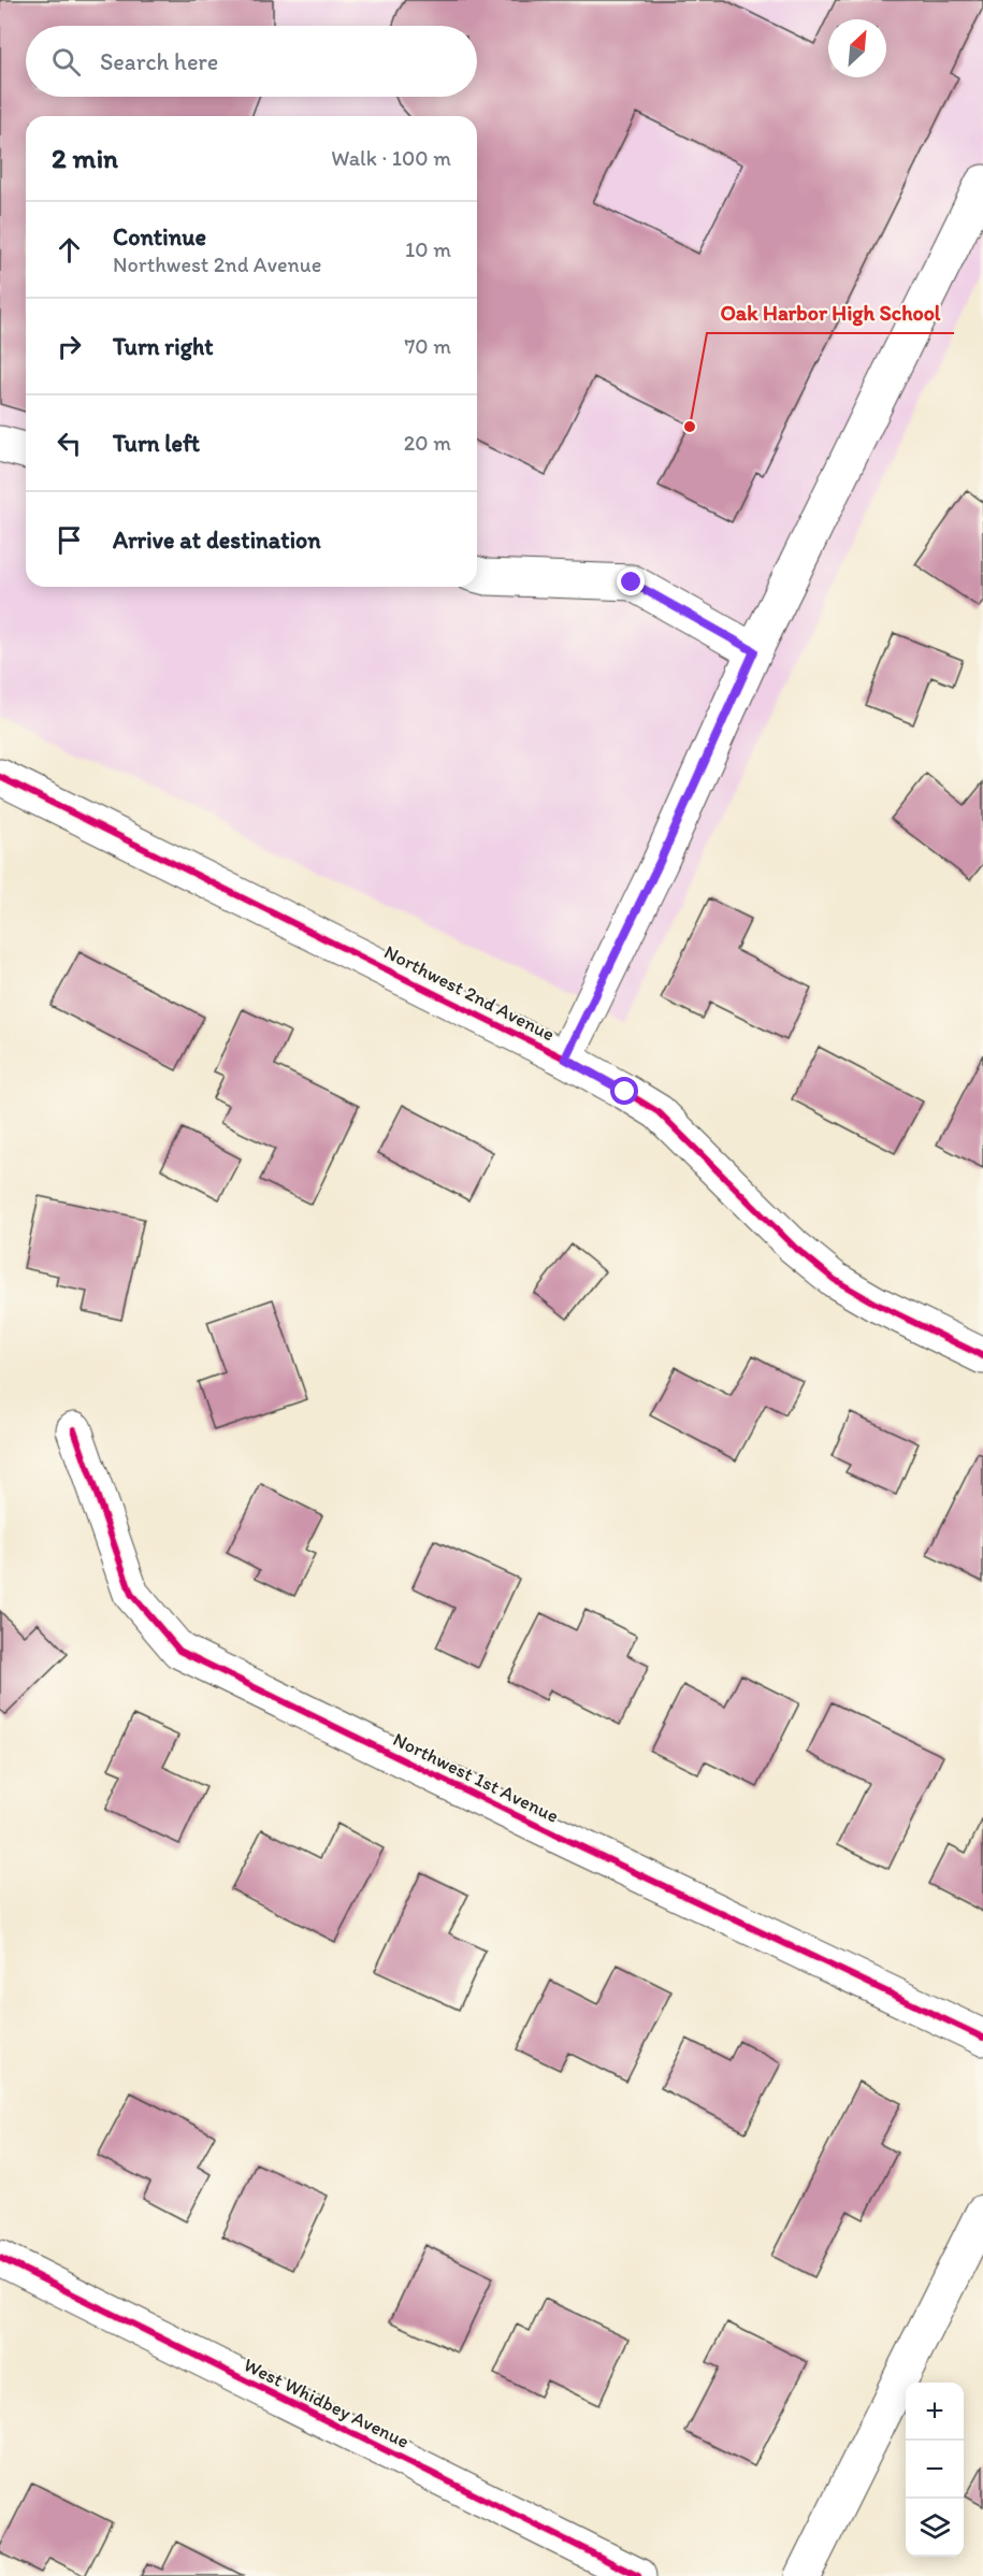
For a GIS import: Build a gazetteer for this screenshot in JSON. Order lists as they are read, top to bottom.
{
  "streets": {
    "street": ["Northwest 2nd Avenue", "Northwest 1st Avenue", "West Whidbey Avenue"]
  },
  "places": ["Oak Harbor High School"],
  "north": "top right",
  "page": {
    "search": "Search here",
    "heading": ["2 min", "Walk · 100 m"],
    "list": [
      ["Continue", "Northwest 2nd Avenue", "10 m"],
      ["Turn right", "70 m"],
      ["Turn left", "20 m"],
      "Arrive at destination"
    ],
    "map_buttons": ["+", "−"]
  }
}
